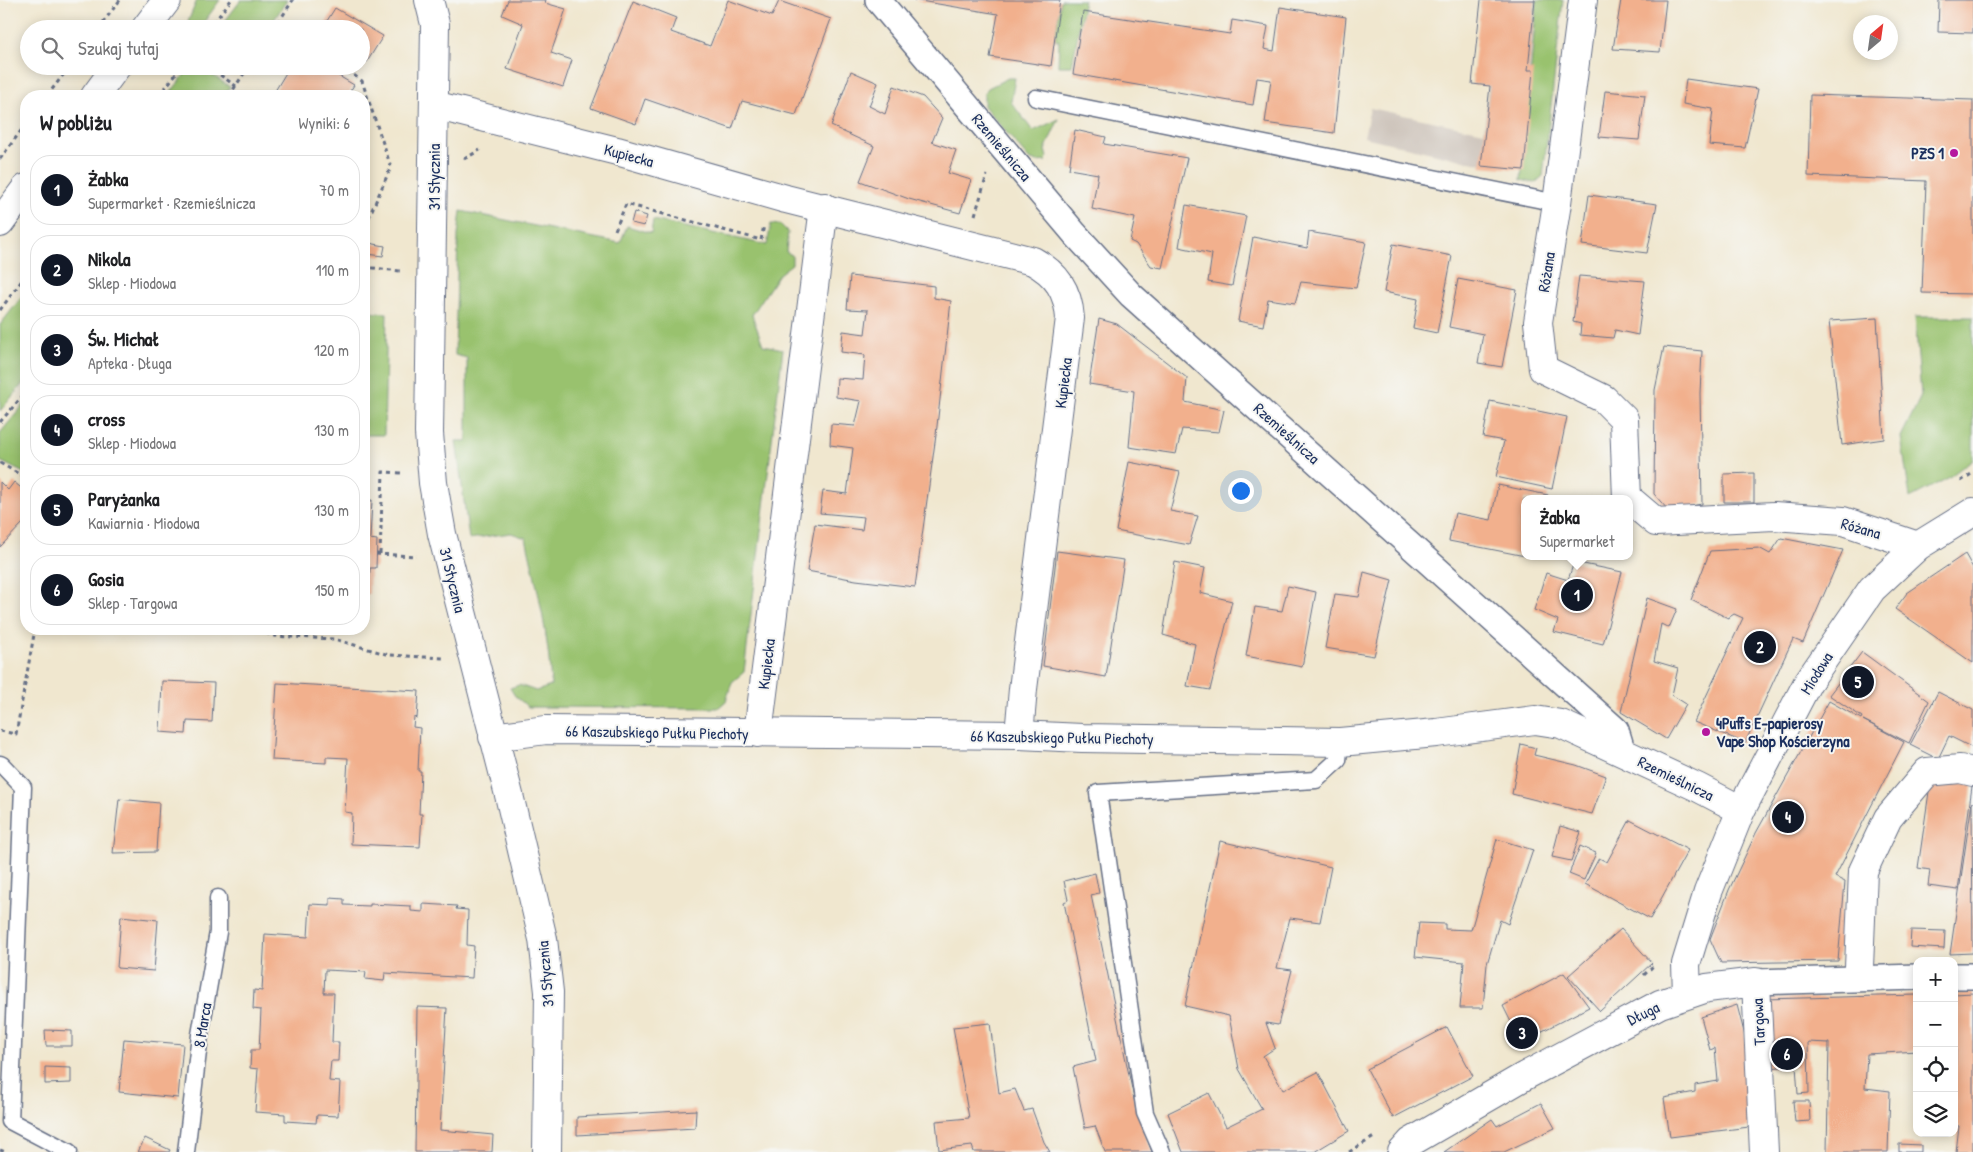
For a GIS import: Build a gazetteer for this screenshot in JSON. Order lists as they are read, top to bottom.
{
  "streets": {
    "street": [
      "Rzemieślnicza",
      "Kupiecka",
      "31 Stycznia",
      "Różana",
      "Miodowa",
      "66 Kaszubskiego Pułku Piechoty",
      "Długa",
      "Targowa"
    ],
    "lane": ["8 Marca"]
  },
  "crossings": [
    ["Rzemieślnicza", "Miodowa"],
    ["Rzemieślnicza", "66 Kaszubskiego Pułku Piechoty"],
    ["Kupiecka", "31 Stycznia"],
    ["Kupiecka", "66 Kaszubskiego Pułku Piechoty"],
    ["31 Stycznia", "66 Kaszubskiego Pułku Piechoty"],
    ["Różana", "Miodowa"],
    ["Miodowa", "Długa"],
    ["Długa", "Targowa"]
  ],
  "places": ["PZS 1", "4Puffs E-papierosy Vape Shop Kościerzyna"],
  "north": "top right",
  "page": {
    "search": "Szukaj tutaj",
    "heading": ["W pobliżu", "Wyniki: 6"],
    "list": [
      {
        "mark": "1",
        "name": "Żabka",
        "note": "Supermarket · Rzemieślnicza",
        "value": "70 m"
      },
      {
        "mark": "2",
        "name": "Nikola",
        "note": "Sklep · Miodowa",
        "value": "110 m"
      },
      {
        "mark": "3",
        "name": "Św. Michał",
        "note": "Apteka · Długa",
        "value": "120 m"
      },
      {
        "mark": "4",
        "name": "cross",
        "note": "Sklep · Miodowa",
        "value": "130 m"
      },
      {
        "mark": "5",
        "name": "Paryżanka",
        "note": "Kawiarnia · Miodowa",
        "value": "130 m"
      },
      {
        "mark": "6",
        "name": "Gosia",
        "note": "Sklep · Targowa",
        "value": "150 m"
      }
    ],
    "popup": ["Żabka", "Supermarket"],
    "pins": [
      "1",
      "2",
      "5",
      "4",
      "3",
      "6"
    ],
    "map_buttons": ["+", "−"]
  }
}
